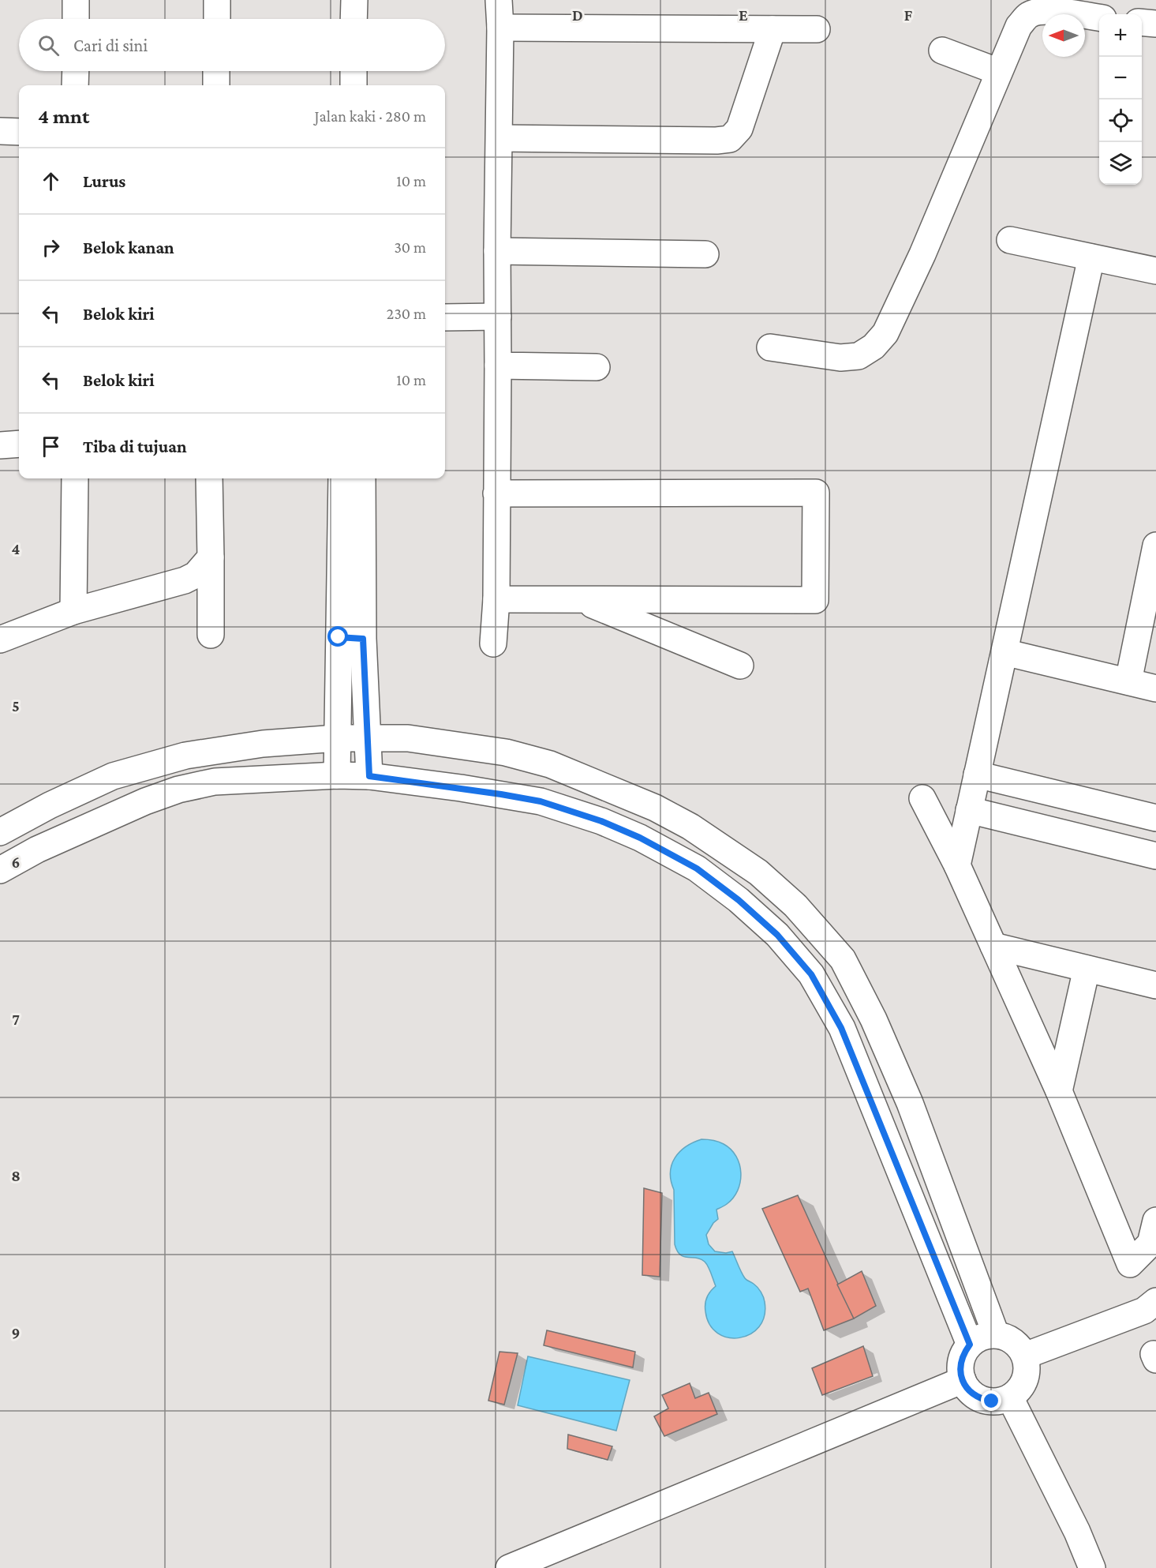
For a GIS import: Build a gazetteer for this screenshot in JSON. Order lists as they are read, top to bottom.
{
  "north": "left",
  "page": {
    "map_buttons": ["+", "−"],
    "search": "Cari di sini",
    "heading": ["4 mnt", "Jalan kaki · 280 m"],
    "list": [
      ["Lurus", "10 m"],
      ["Belok kanan", "30 m"],
      ["Belok kiri", "230 m"],
      ["Belok kiri", "10 m"],
      "Tiba di tujuan"
    ]
  },
  "grid": {
    "columns": ["D", "E", "F"],
    "rows": [
      "4",
      "5",
      "6",
      "7",
      "8",
      "9"
    ]
  }
}
